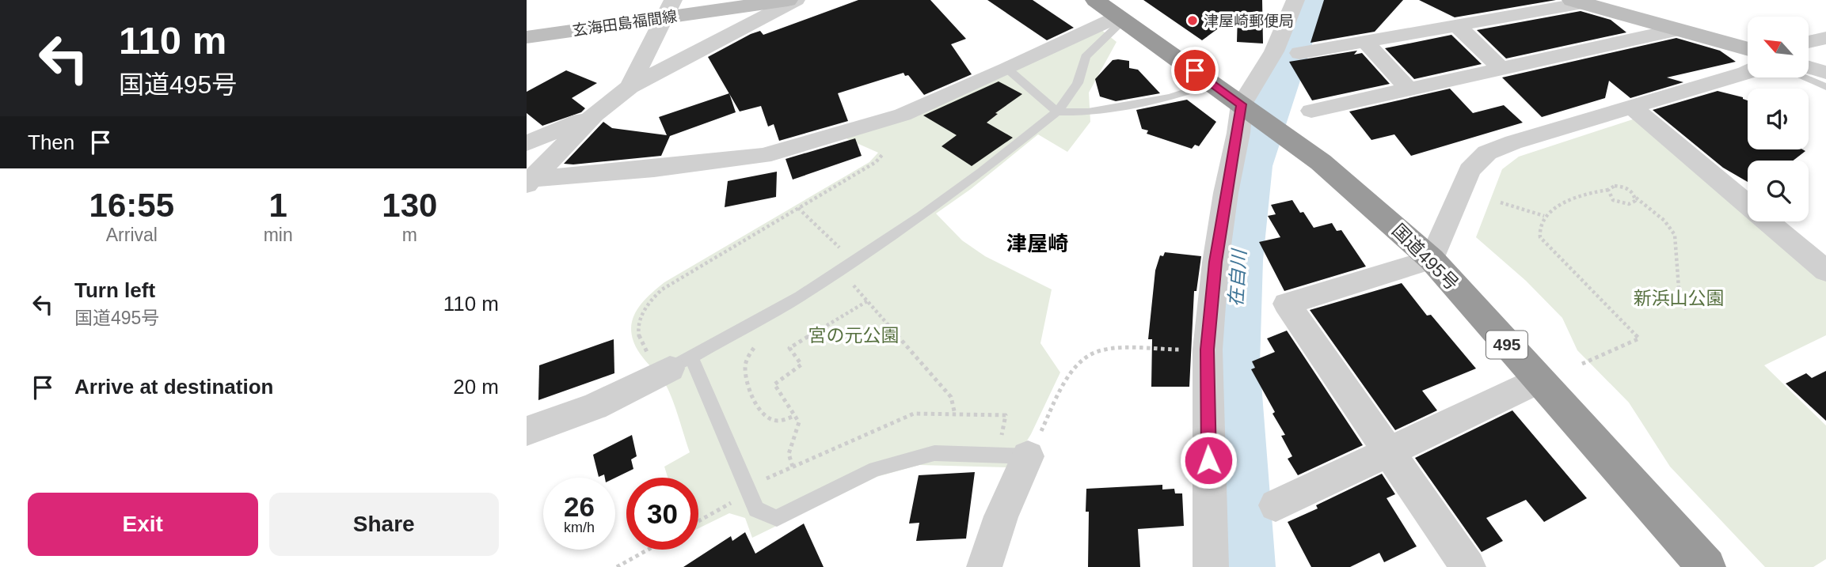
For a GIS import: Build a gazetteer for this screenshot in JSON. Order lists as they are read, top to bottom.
{
  "streets": {
    "highway": ["国道495号", "495"],
    "main road": ["玄海田島福間線"]
  },
  "districts": ["津屋崎"],
  "water": ["在自川"],
  "parks": ["新浜山公園", "宮の元公園"],
  "places": ["津屋崎郵便局"],
  "north": "top left",
  "page": {
    "turn": ["110 m", "国道495号"],
    "then": "Then",
    "eta": [
      "16:55",
      "Arrival",
      "1",
      "min",
      "130",
      "m"
    ],
    "list": [
      {
        "name": "Turn left",
        "note": "国道495号",
        "value": "110 m"
      },
      {
        "name": "Arrive at destination",
        "value": "20 m"
      }
    ],
    "speed": "26 km/h",
    "limit": "30",
    "buttons": ["Exit", "Share"]
  }
}
